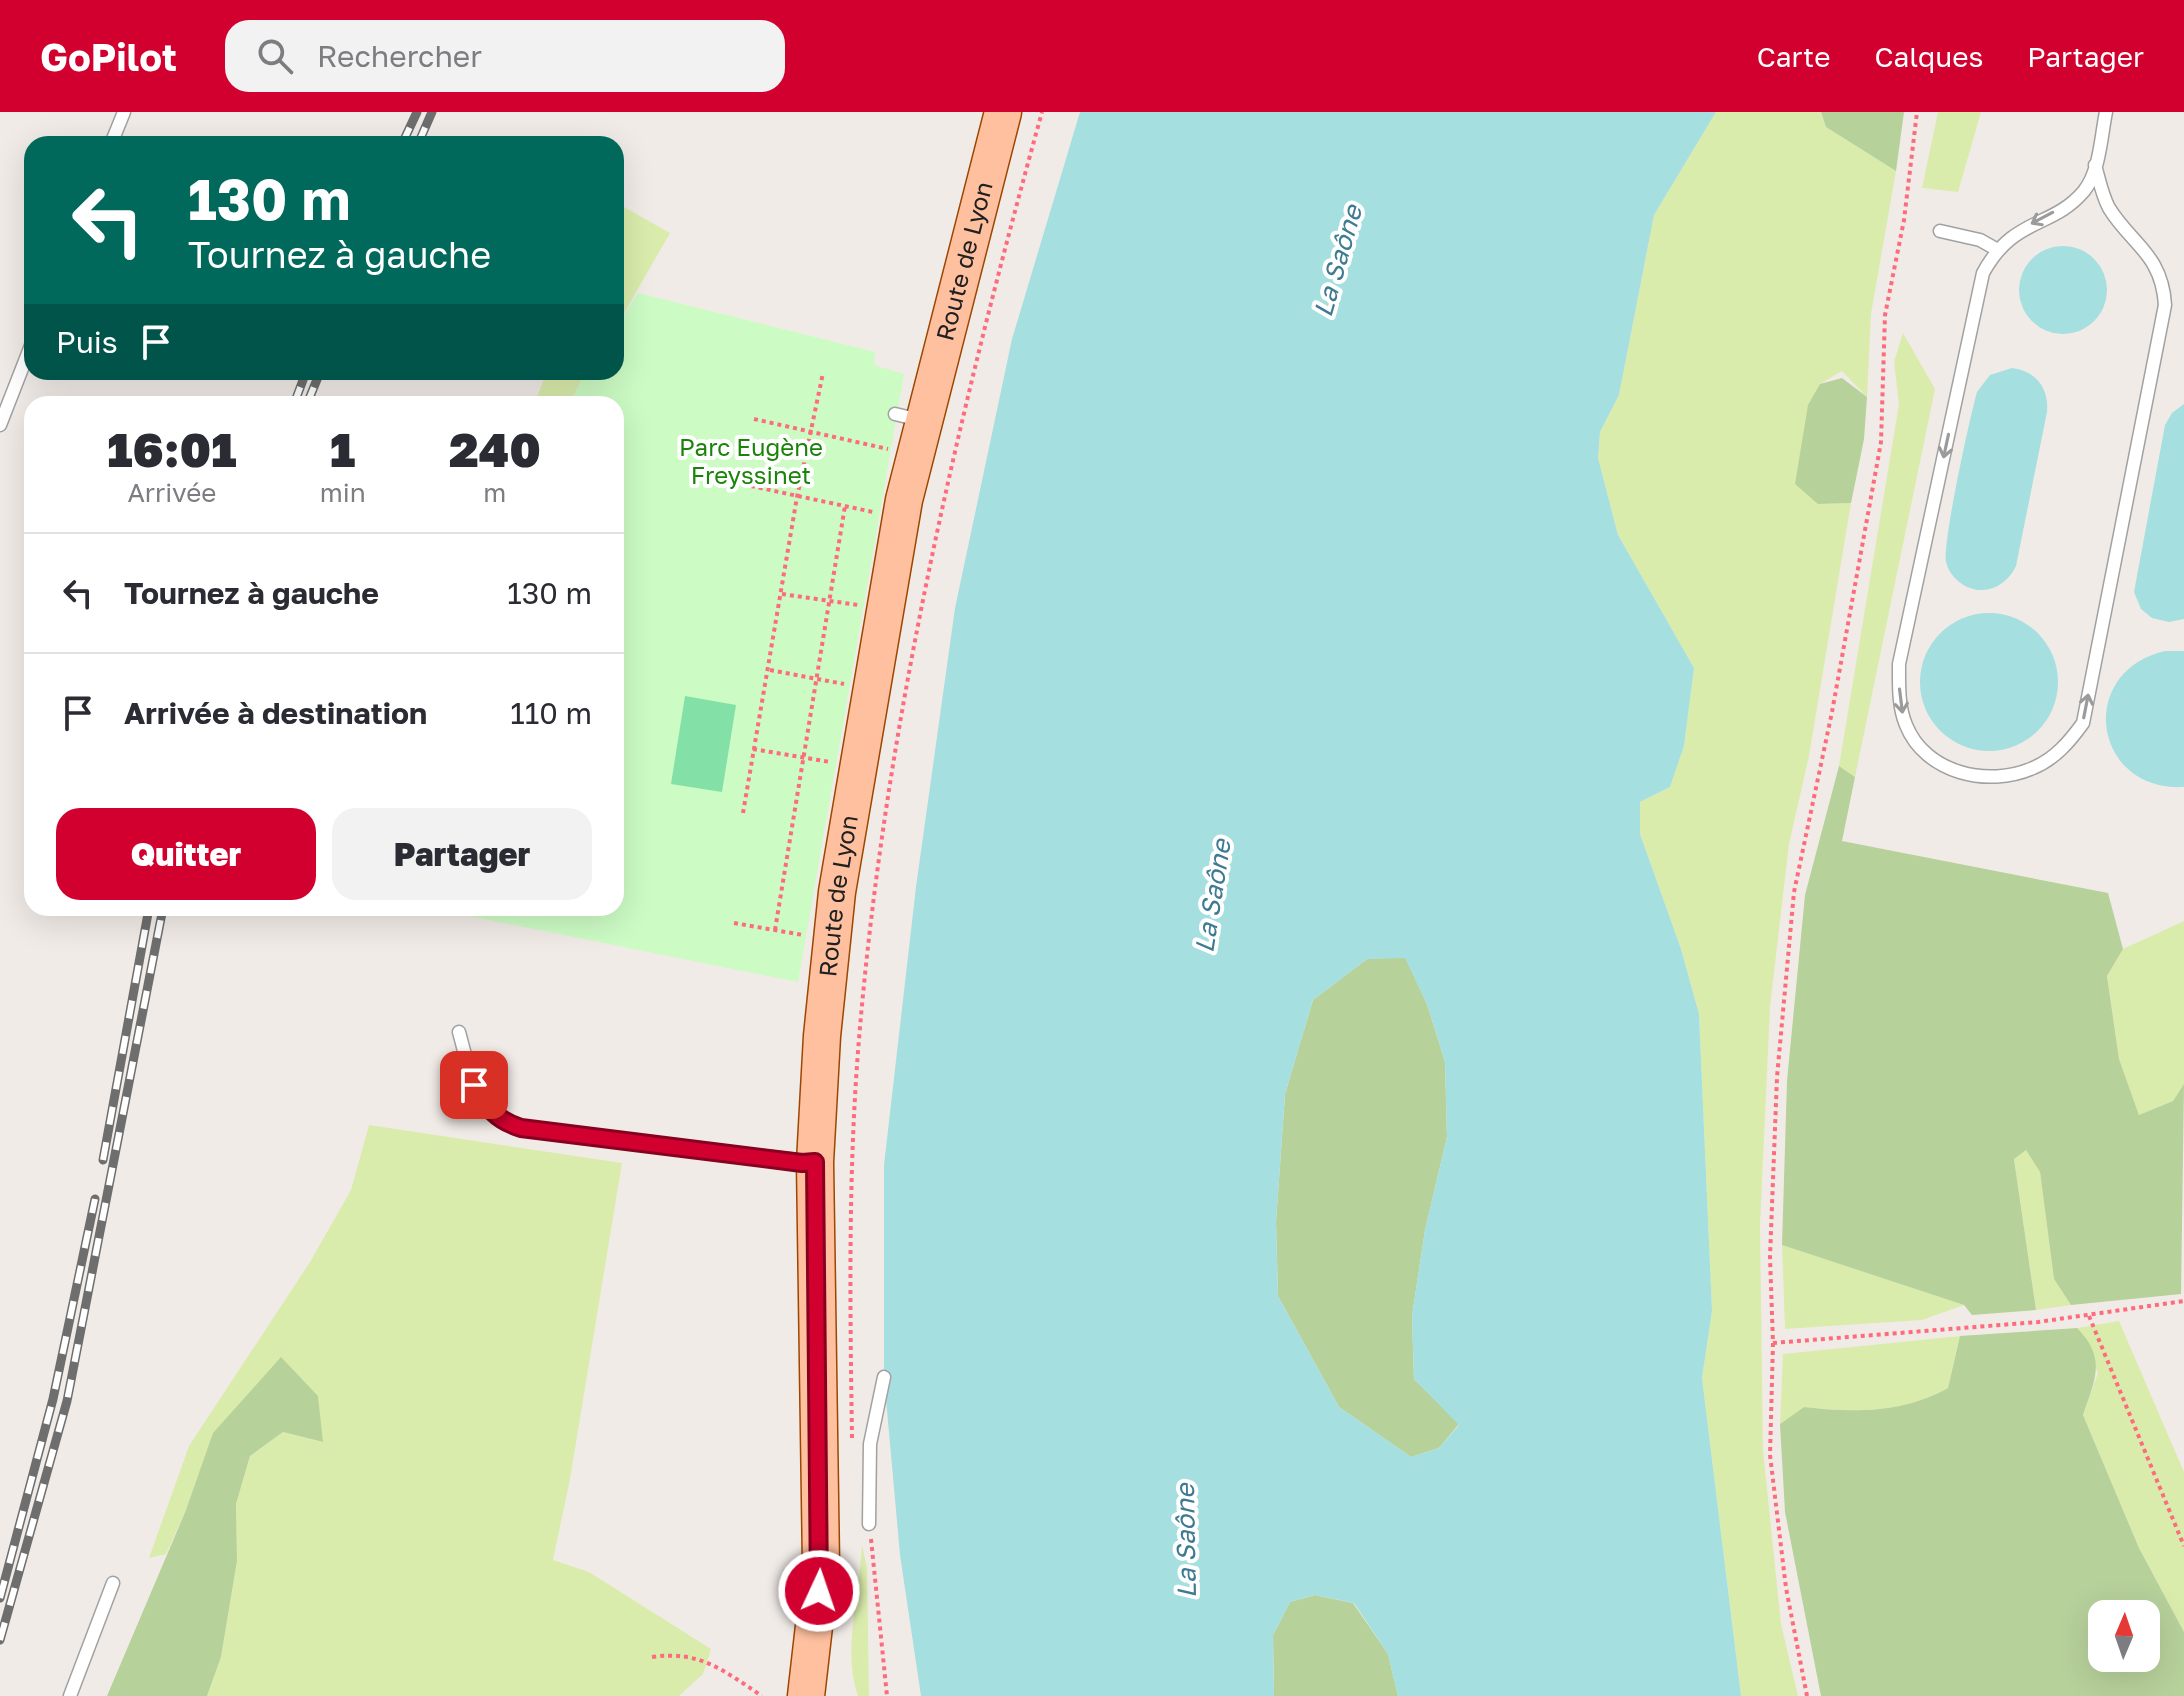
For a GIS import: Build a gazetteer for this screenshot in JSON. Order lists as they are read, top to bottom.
{
  "streets": {
    "main road": ["Route de Lyon"]
  },
  "water": ["La Saône"],
  "parks": ["Parc Eugène Freyssinet"],
  "north": "top",
  "page": {
    "header": "GoPilot",
    "search": "Rechercher",
    "nav": ["Carte", "Calques", "Partager"],
    "turn": ["130 m", "Tournez à gauche"],
    "then": "Puis",
    "eta": [
      "16:01",
      "Arrivée",
      "1",
      "min",
      "240",
      "m"
    ],
    "list": [
      {
        "name": "Tournez à gauche",
        "value": "130 m"
      },
      {
        "name": "Arrivée à destination",
        "value": "110 m"
      }
    ],
    "buttons": ["Quitter", "Partager"]
  }
}
